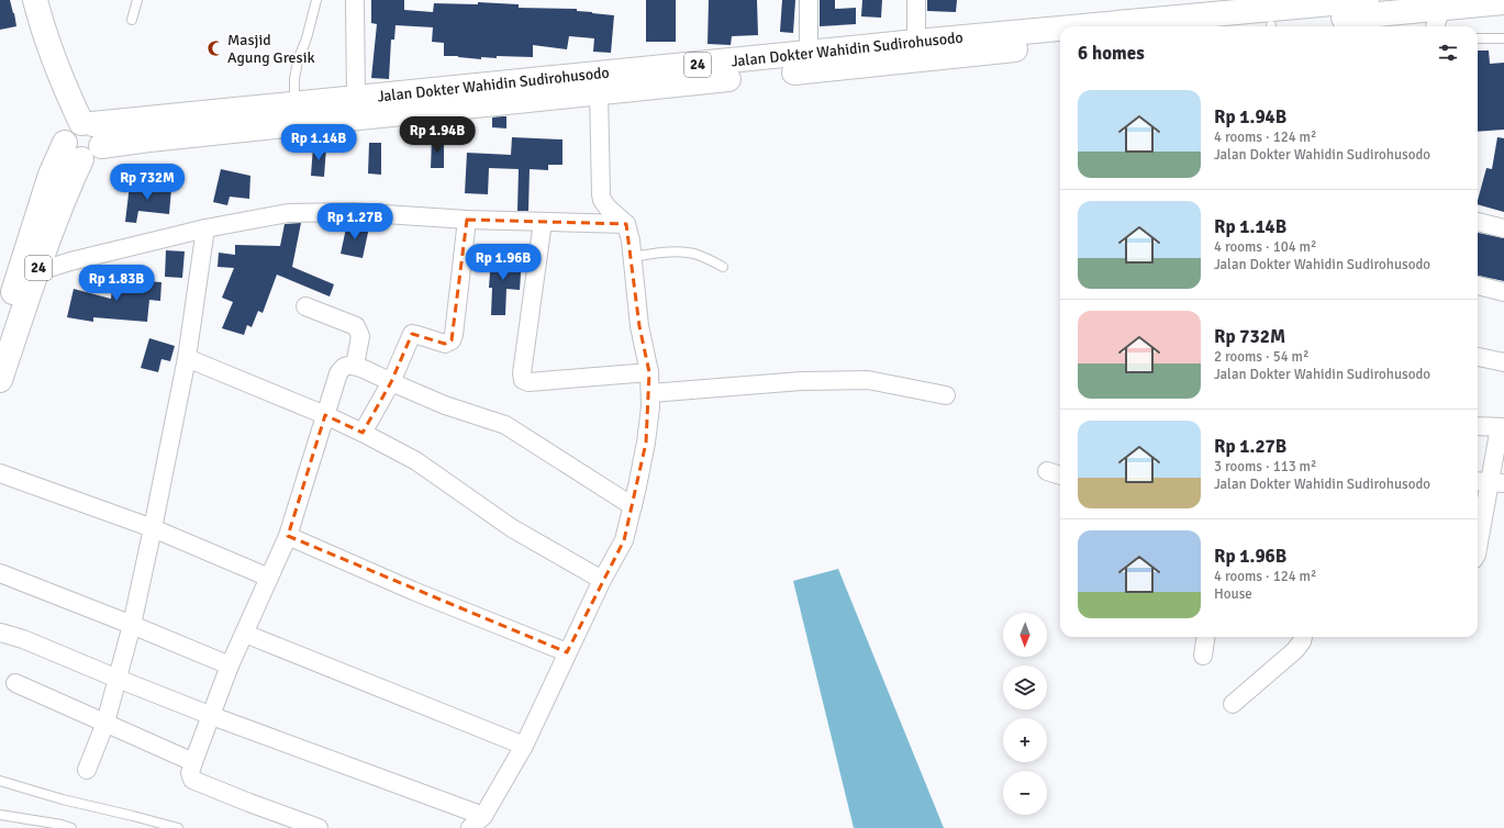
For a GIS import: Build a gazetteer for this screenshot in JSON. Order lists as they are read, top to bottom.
{
  "streets": {
    "main road": ["Jalan Dokter Wahidin Sudirohusodo", "24"]
  },
  "crossings": [
    ["Jalan Dokter Wahidin Sudirohusodo", "24"]
  ],
  "places": {
    "mosque": ["Masjid Agung Gresik"]
  },
  "north": "bottom",
  "page": {
    "heading": "6 homes",
    "list": [
      {
        "name": "Rp 1.94B",
        "note": "4 rooms · 124 m² · Jalan Dokter Wahidin Sudirohusodo"
      },
      {
        "name": "Rp 1.14B",
        "note": "4 rooms · 104 m² · Jalan Dokter Wahidin Sudirohusodo"
      },
      {
        "name": "Rp 732M",
        "note": "2 rooms · 54 m² · Jalan Dokter Wahidin Sudirohusodo"
      },
      {
        "name": "Rp 1.27B",
        "note": "3 rooms · 113 m² · Jalan Dokter Wahidin Sudirohusodo"
      },
      {
        "name": "Rp 1.96B",
        "note": "4 rooms · 124 m² · House"
      }
    ],
    "price": [
      "Rp 1.94B",
      "Rp 1.14B",
      "Rp 732M",
      "Rp 1.27B",
      "Rp 1.96B",
      "Rp 1.83B"
    ],
    "map_buttons": ["+", "−"]
  }
}
